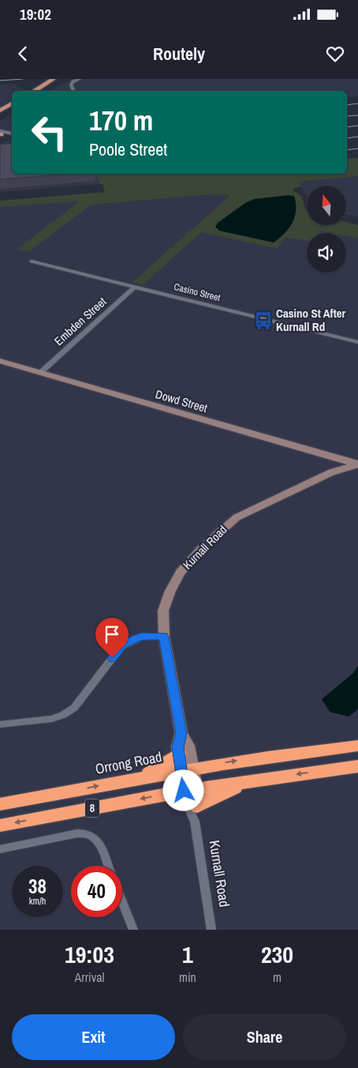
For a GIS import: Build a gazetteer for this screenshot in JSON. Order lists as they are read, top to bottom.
{
  "streets": {
    "highway": ["Orrong Road", "8"],
    "street": [
      "Casino Street",
      "Embden Street",
      "Dowd Street",
      "Kurnall Road"
    ]
  },
  "crossings": [
    ["Casino Street", "Embden Street"],
    ["Embden Street", "Dowd Street"],
    ["Dowd Street", "Kurnall Road"],
    ["Kurnall Road", "Orrong Road"],
    ["Kurnall Road", "8"]
  ],
  "places": {
    "bus stop": ["Casino St After Kurnall Rd"]
  },
  "north": "top",
  "page": {
    "status": "19:02",
    "header": "Routely",
    "turn": ["170 m", "Poole Street"],
    "speed": "38 km/h",
    "limit": "40",
    "eta": [
      "19:03",
      "Arrival",
      "1",
      "min",
      "230",
      "m"
    ],
    "buttons": ["Exit", "Share"]
  }
}
